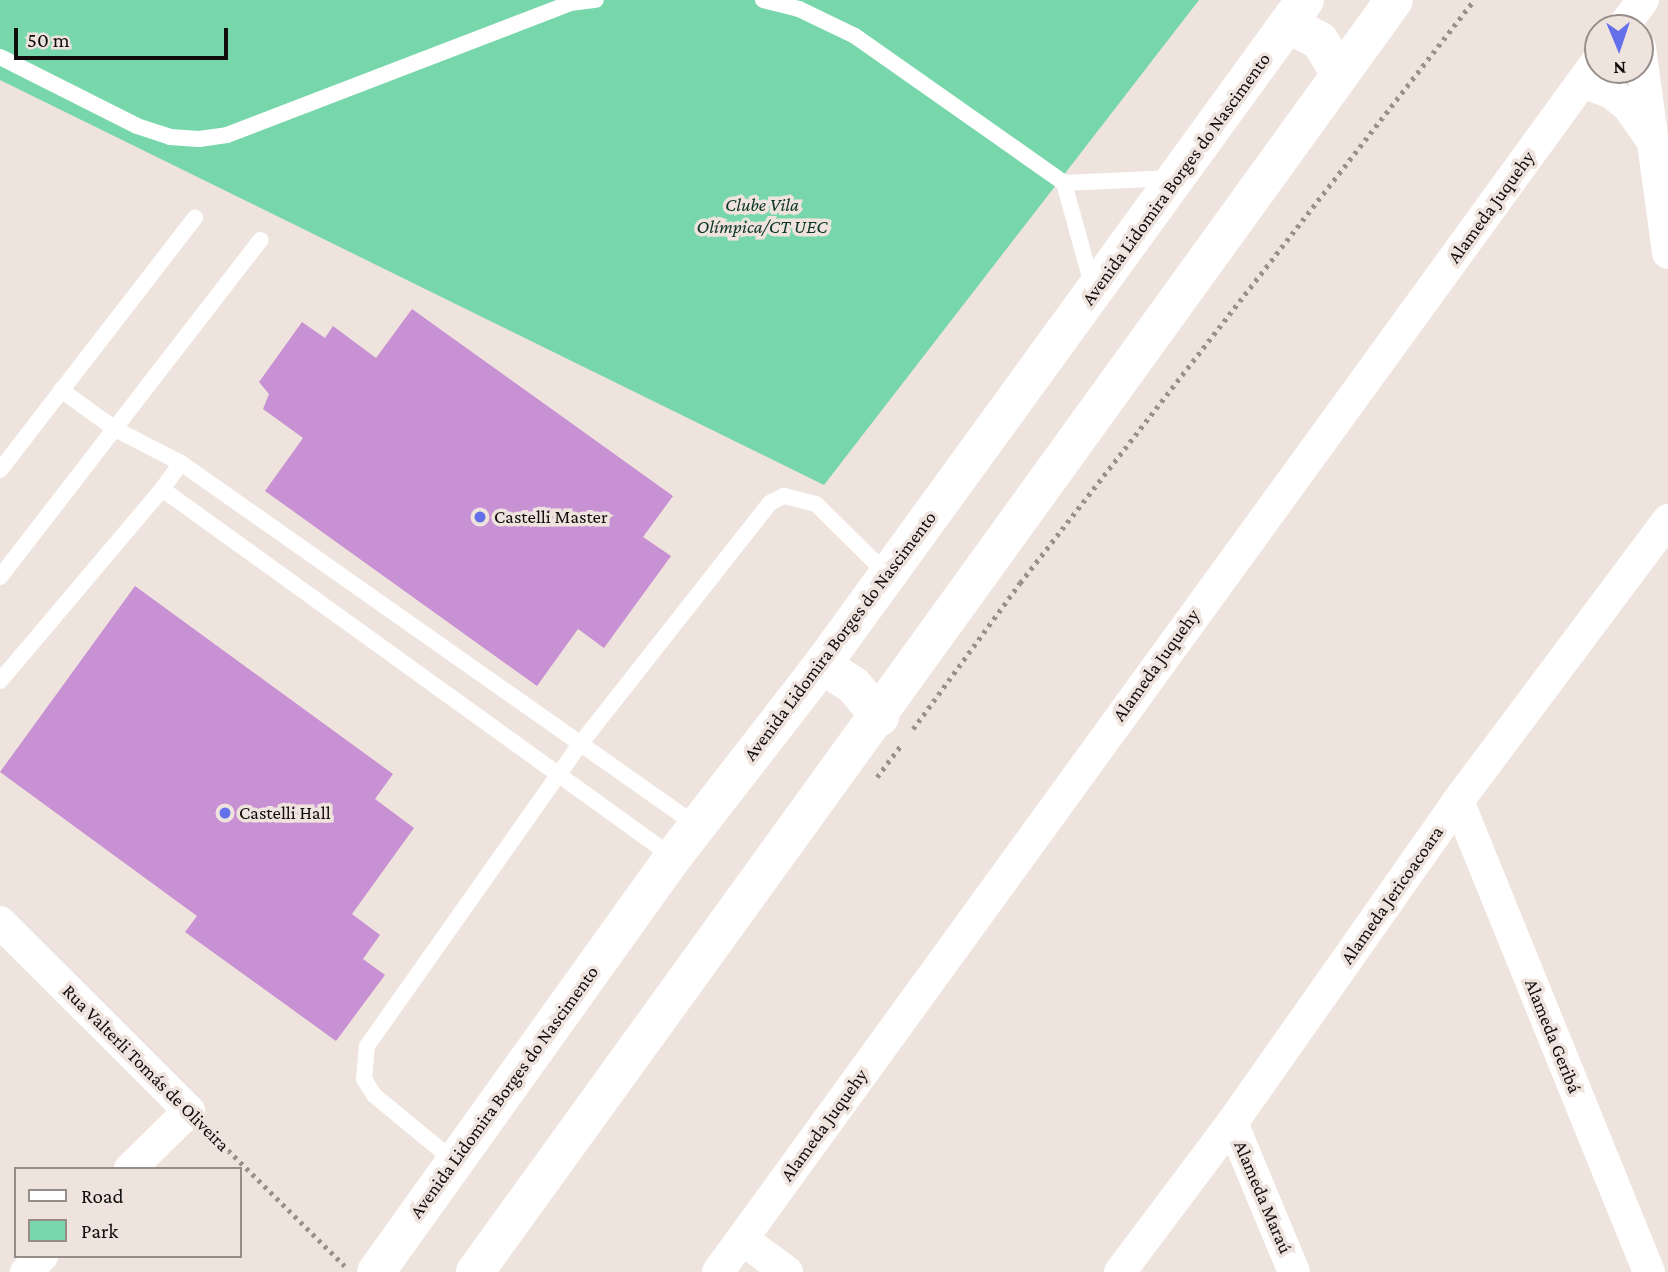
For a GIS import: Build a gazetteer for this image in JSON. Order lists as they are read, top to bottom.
{
  "streets": {
    "street": [
      "Avenida Lidomira Borges do Nascimento",
      "Alameda Juquehy",
      "Alameda Jericoacoara",
      "Alameda Geribá",
      "Rua Valterli Tomás de Oliveira",
      "Alameda Maraú"
    ]
  },
  "crossings": [
    ["Alameda Jericoacoara", "Alameda Geribá"],
    ["Alameda Jericoacoara", "Alameda Maraú"]
  ],
  "parks": ["Clube Vila Olímpica/CT UEC"],
  "places": ["Castelli Master", "Castelli Hall"],
  "legend": ["Road", "Park"],
  "scale_bar": "50 m",
  "north": "bottom"
}
